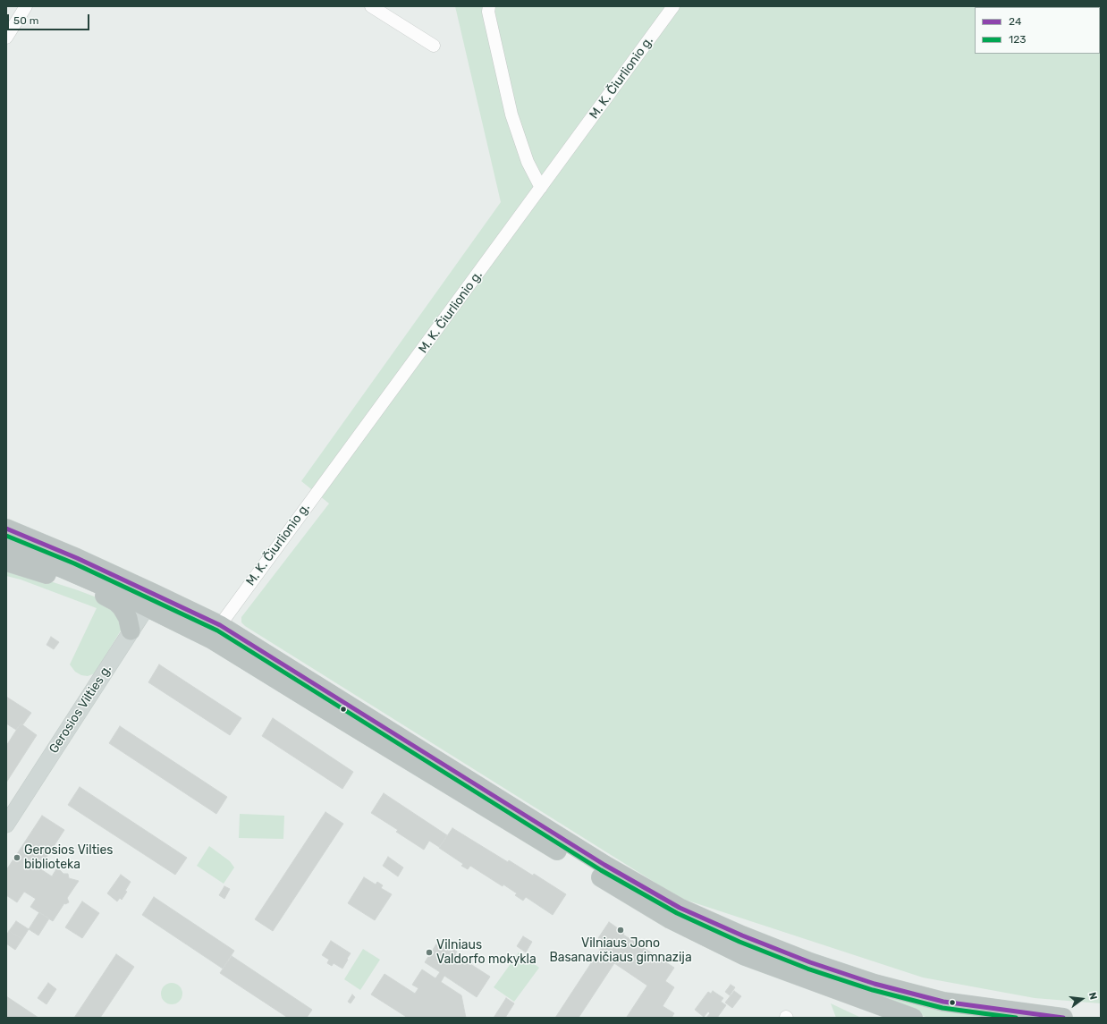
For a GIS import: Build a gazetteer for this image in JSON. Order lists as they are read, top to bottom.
{
  "streets": {
    "main road": ["Gerosios Vilties g."],
    "street": ["M. K. Čiurlionio g."]
  },
  "places": ["Gerosios Vilties biblioteka", "Vilniaus Jono Basanavičiaus gimnazija", "Vilniaus Valdorfo mokykla"],
  "lines": ["transit line 24", "transit line 123"],
  "legend": ["24", "123"],
  "scale_bar": "50 m",
  "north": "right"
}
